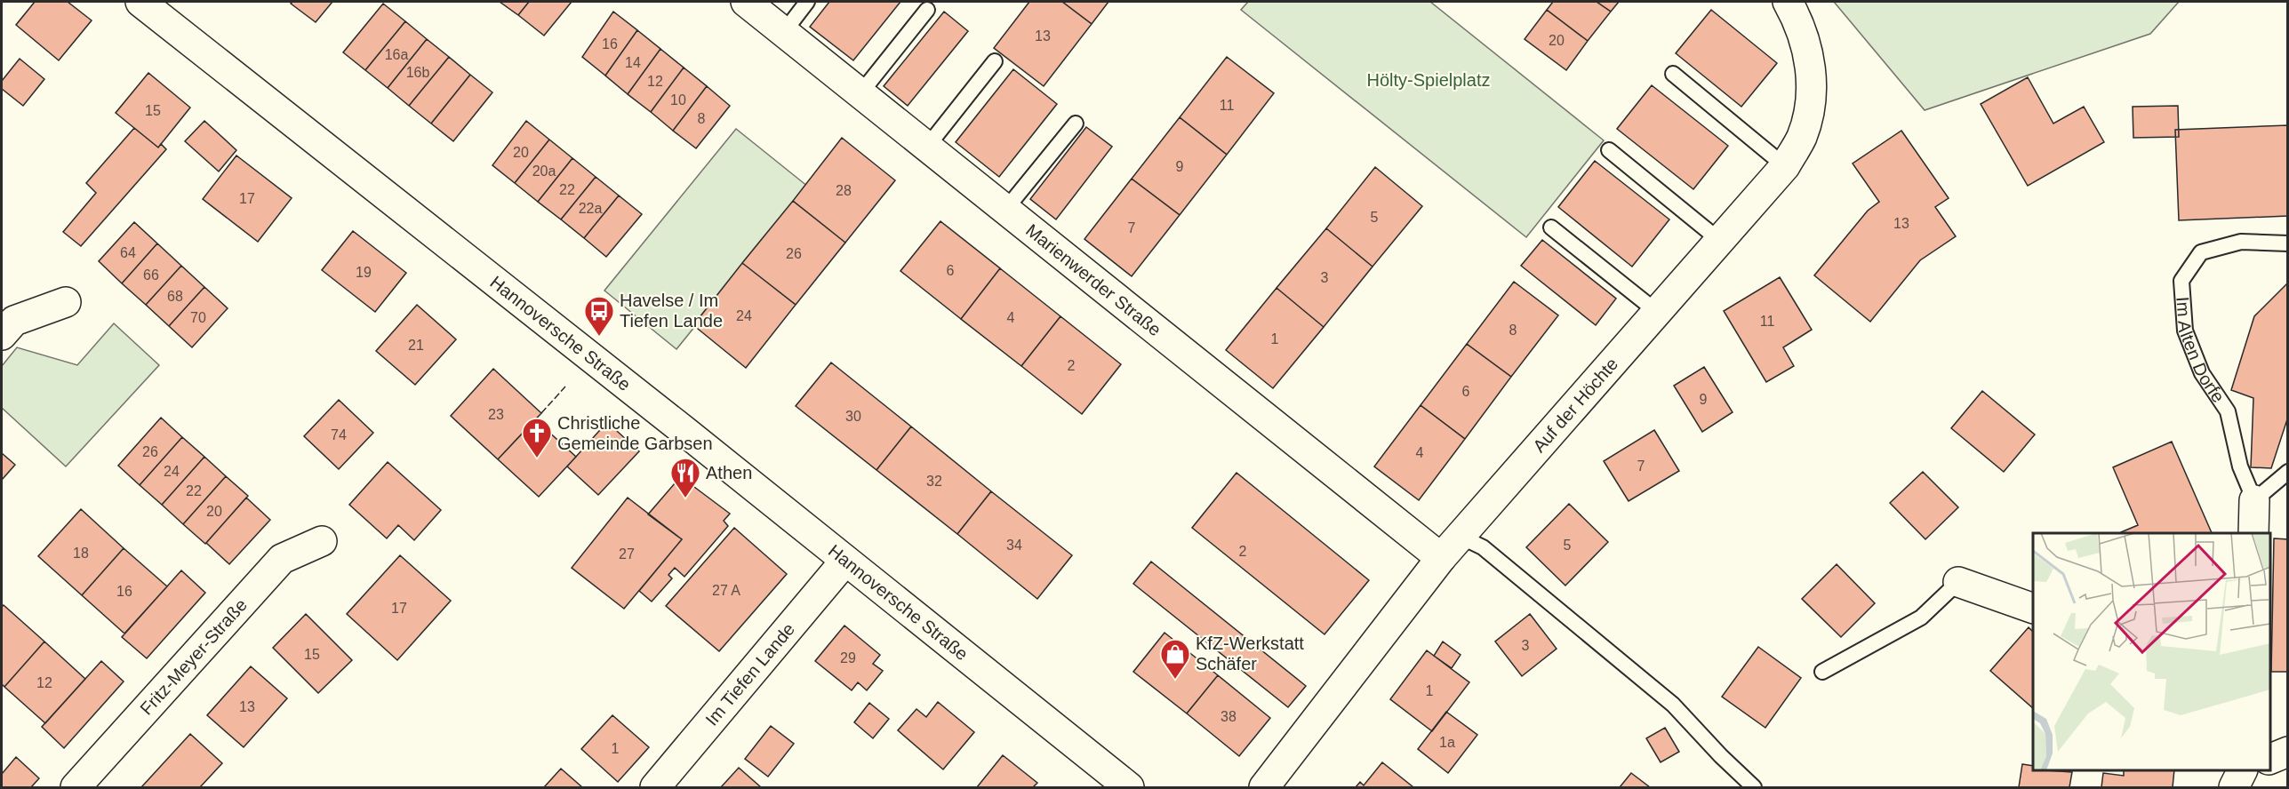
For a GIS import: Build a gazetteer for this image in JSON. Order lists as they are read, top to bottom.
{
  "streets": {
    "street": [
      "Marienwerder Straße",
      "Hannoversche Straße",
      "Im Alten Dorfe",
      "Auf der Höchte",
      "Fritz-Meyer-Straße",
      "Im Tiefen Lande"
    ]
  },
  "crossings": [
    ["Marienwerder Straße", "Auf der Höchte"],
    ["Hannoversche Straße", "Im Tiefen Lande"]
  ],
  "parks": ["Hölty-Spielplatz"],
  "places": {
    "bus stop": ["Havelse / Im Tiefen Lande"],
    "church": ["Christliche Gemeinde Garbsen"],
    "restaurant": ["Athen"],
    "shop": ["KfZ-Werkstatt Schäfer"]
  },
  "house_numbers": [
    "13",
    "20",
    "16",
    "16a",
    "14",
    "16b",
    "12",
    "10",
    "11",
    "15",
    "8",
    "20",
    "9",
    "20a",
    "22",
    "28",
    "17",
    "22a",
    "5",
    "13",
    "7",
    "64",
    "26",
    "6",
    "19",
    "66",
    "3",
    "68",
    "24",
    "70",
    "4",
    "11",
    "8",
    "1",
    "21",
    "2",
    "6",
    "9",
    "23",
    "30",
    "74",
    "26",
    "4",
    "7",
    "24",
    "32",
    "22",
    "20",
    "34",
    "5",
    "2",
    "18",
    "27",
    "27 A",
    "16",
    "17",
    "3",
    "15",
    "29",
    "12",
    "1",
    "13",
    "38",
    "1a",
    "1"
  ]
}
